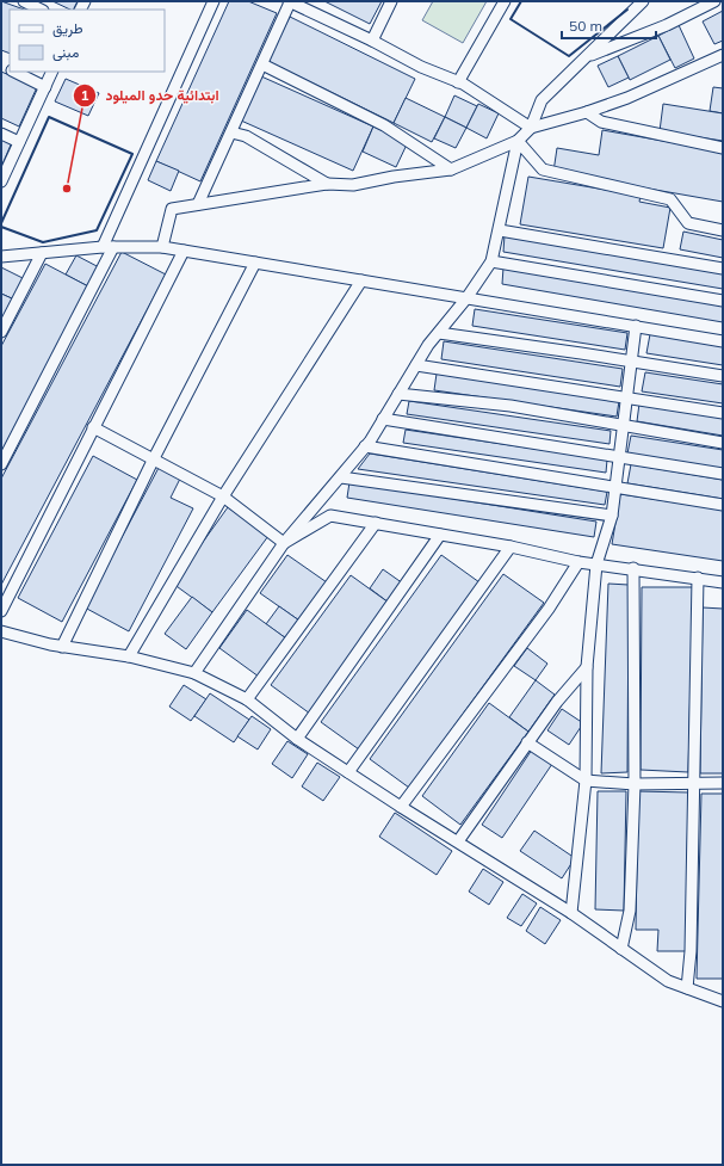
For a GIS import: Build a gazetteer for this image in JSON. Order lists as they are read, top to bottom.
{
  "places": ["ابتدائية حدو الميلود"],
  "legend": ["طريق", "مبنى"],
  "scale_bar": "50 m"
}
